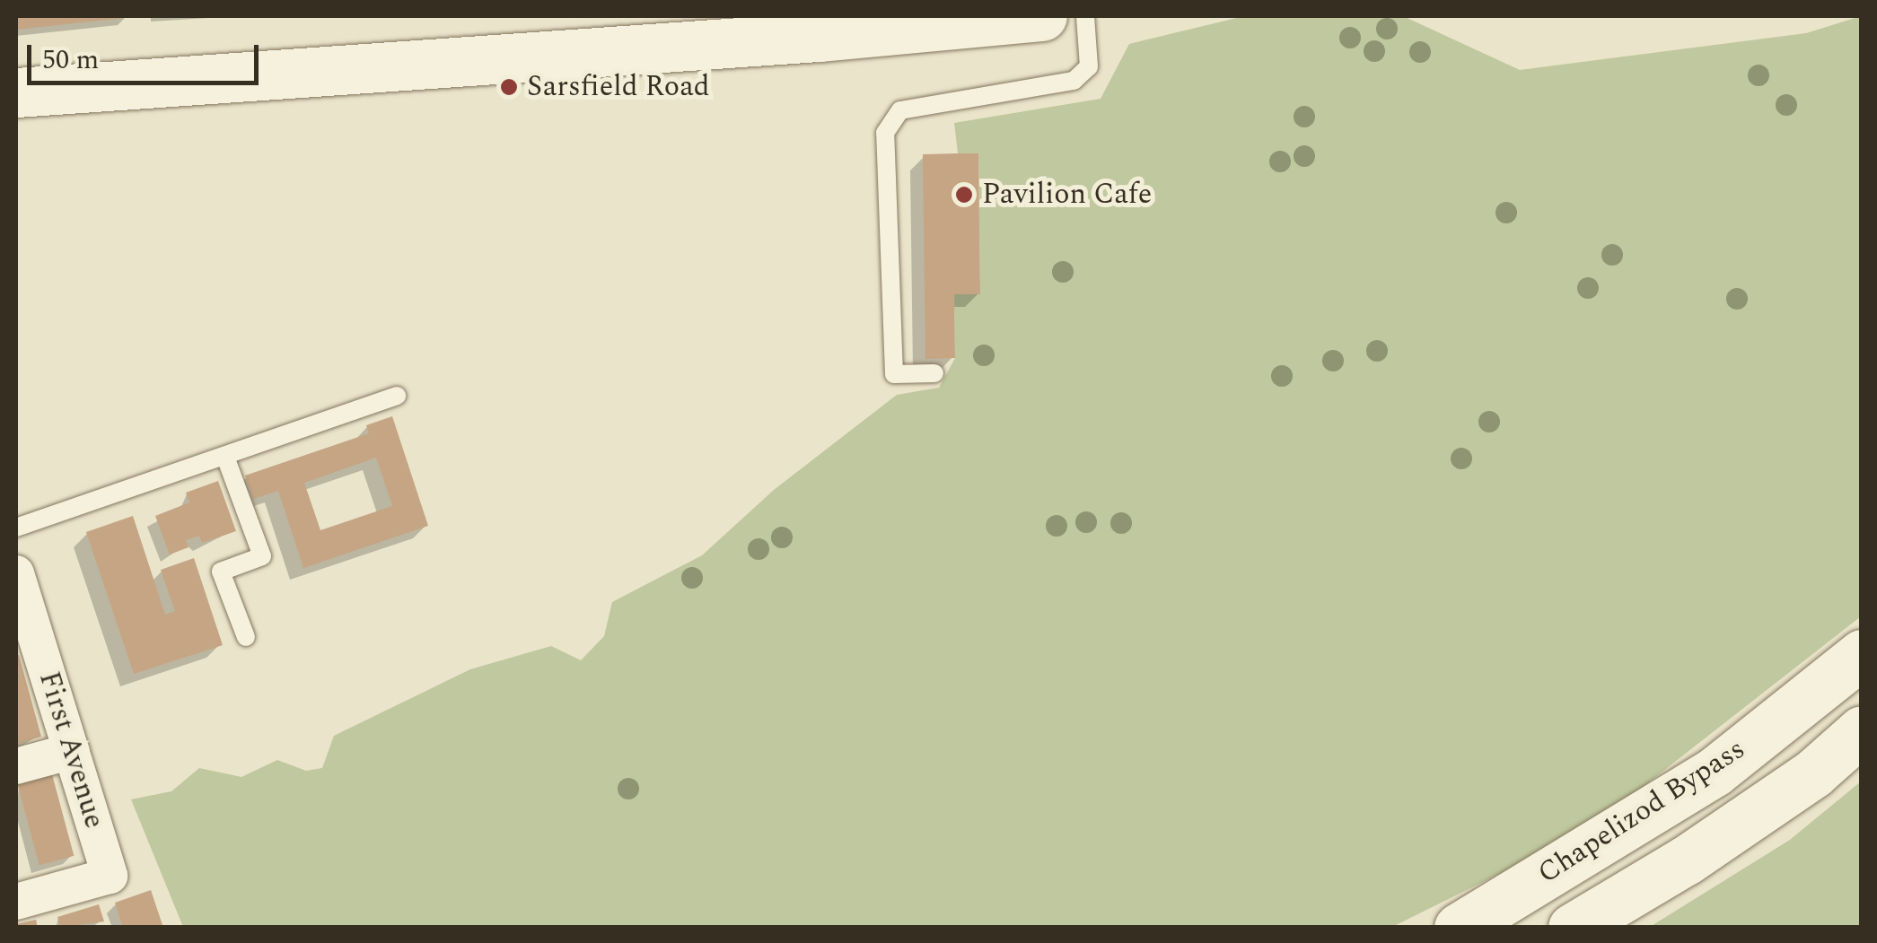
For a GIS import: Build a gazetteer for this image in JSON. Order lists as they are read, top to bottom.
{
  "streets": {
    "main road": ["Chapelizod Bypass"],
    "street": ["First Avenue"]
  },
  "places": ["Sarsfield Road", "Pavilion Cafe"],
  "scale_bar": "50 m"
}
